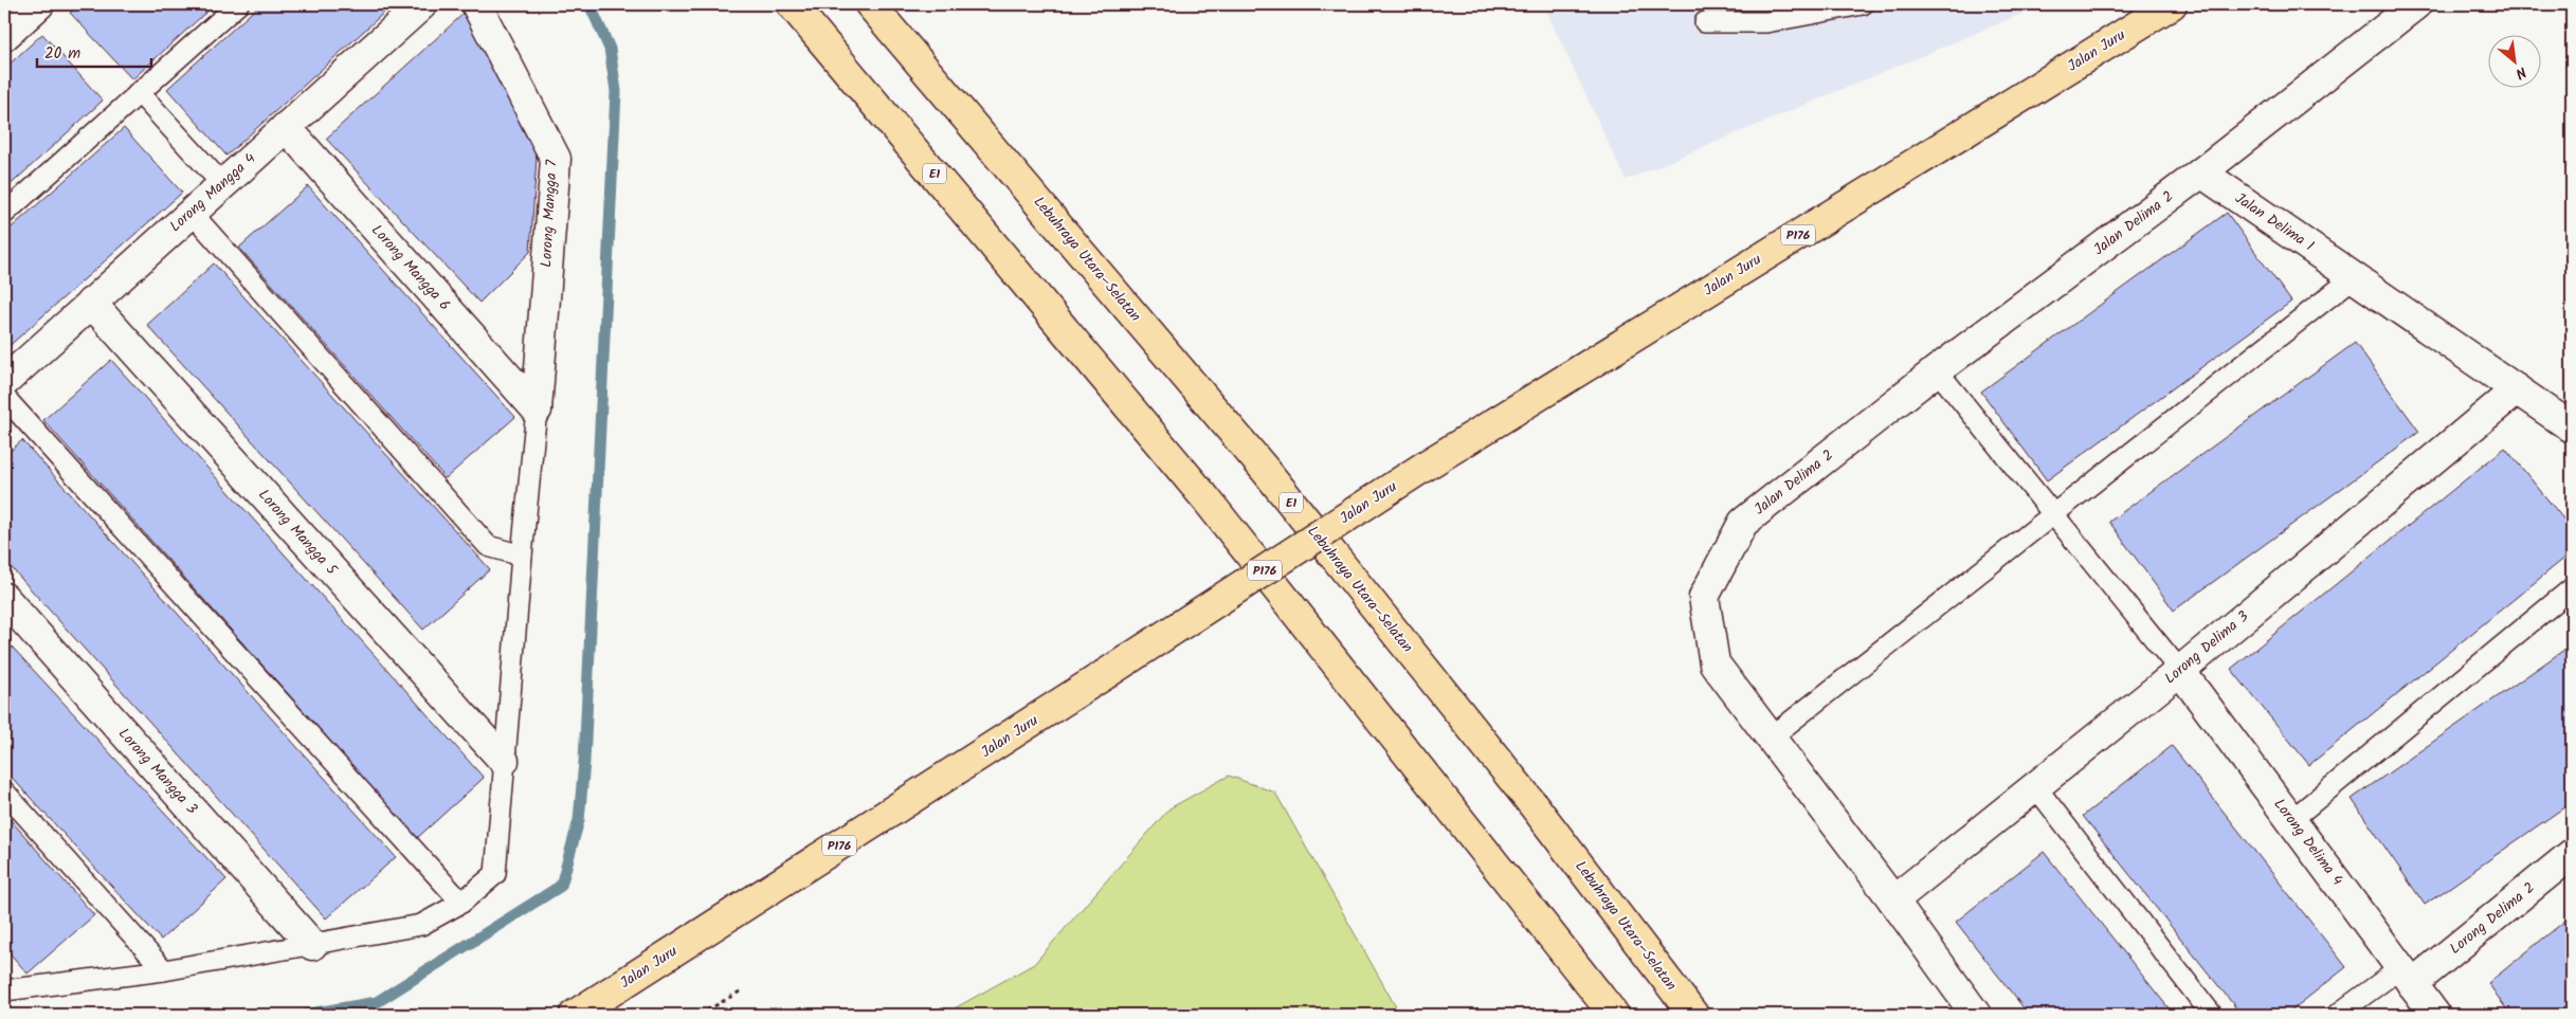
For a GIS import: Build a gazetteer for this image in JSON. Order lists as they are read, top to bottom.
{
  "streets": {
    "main road": [
      "Jalan Juru",
      "E1",
      "P176",
      "Lebuhraya Utara–Selatan"
    ],
    "street": [
      "Lorong Mangga 4",
      "Lorong Mangga 7",
      "Jalan Delima 1",
      "Jalan Delima 2",
      "Lorong Mangga 6",
      "Lorong Mangga 5",
      "Lorong Delima 3",
      "Lorong Mangga 3",
      "Lorong Delima 4",
      "Lorong Delima 2"
    ]
  },
  "crossings": [
    ["Lorong Mangga 4", "Lorong Mangga 6"],
    ["Lorong Mangga 4", "Lorong Mangga 5"],
    ["Lorong Mangga 7", "Lorong Mangga 6"],
    ["Jalan Delima 1", "Jalan Delima 2"],
    ["Jalan Delima 1", "Lorong Delima 3"],
    ["Jalan Delima 2", "Lorong Delima 3"],
    ["Lorong Delima 3", "Lorong Delima 4"],
    ["Lorong Delima 4", "Lorong Delima 2"]
  ],
  "scale_bar": "20 m",
  "north": "bottom right"
}
